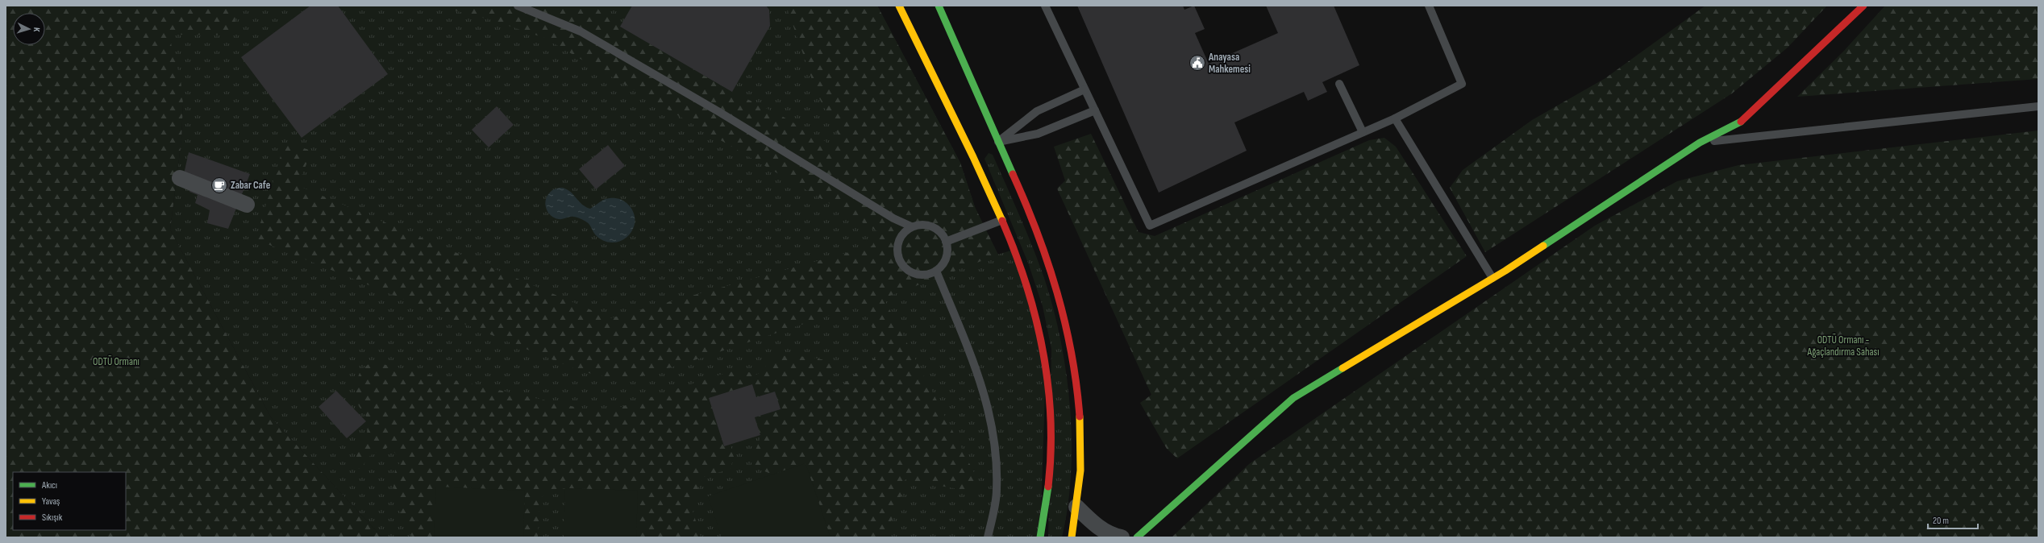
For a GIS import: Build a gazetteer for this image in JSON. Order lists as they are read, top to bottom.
{
  "parks": ["ODTÜ Ormanı - Ağaçlandırma Sahası", "ODTÜ Ormanı"],
  "places": {
    "public building": ["Anayasa Mahkemesi"],
    "cafe": ["Zabar Cafe"]
  },
  "legend": ["Akıcı", "Yavaş", "Sıkışık"],
  "scale_bar": "20 m",
  "north": "right"
}
